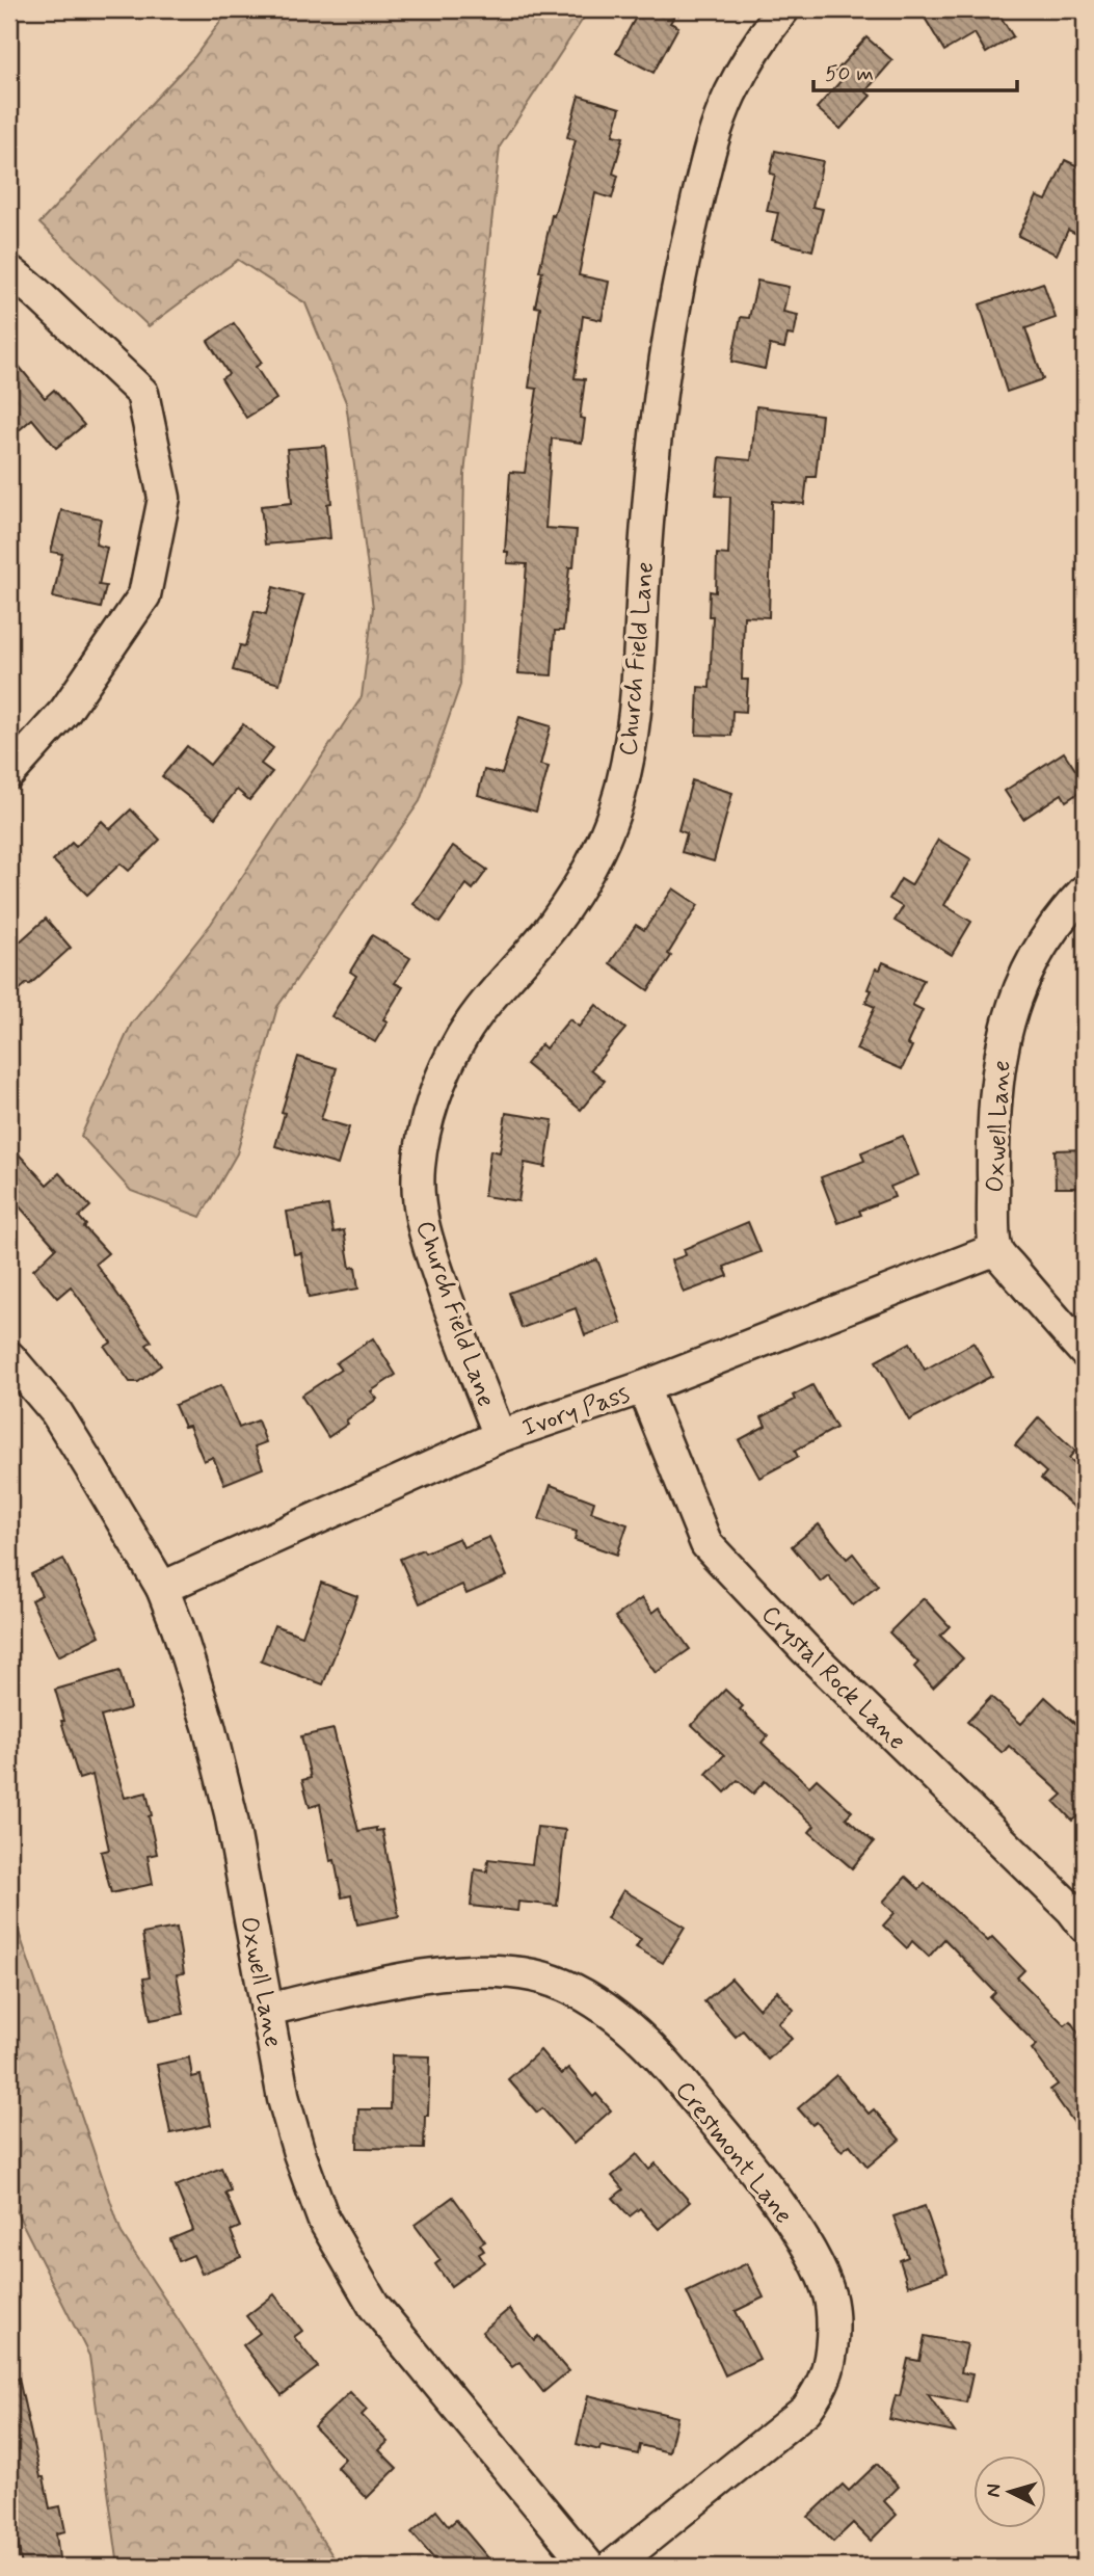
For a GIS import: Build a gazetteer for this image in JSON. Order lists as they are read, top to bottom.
{
  "streets": {
    "street": [
      "Church Field Lane",
      "Oxwell Lane",
      "Ivory Pass",
      "Crystal Rock Lane",
      "Crestmont Lane"
    ]
  },
  "crossings": [
    ["Church Field Lane", "Ivory Pass"],
    ["Oxwell Lane", "Ivory Pass"],
    ["Oxwell Lane", "Crestmont Lane"],
    ["Ivory Pass", "Crystal Rock Lane"]
  ],
  "scale_bar": "50 m",
  "north": "left"
}
